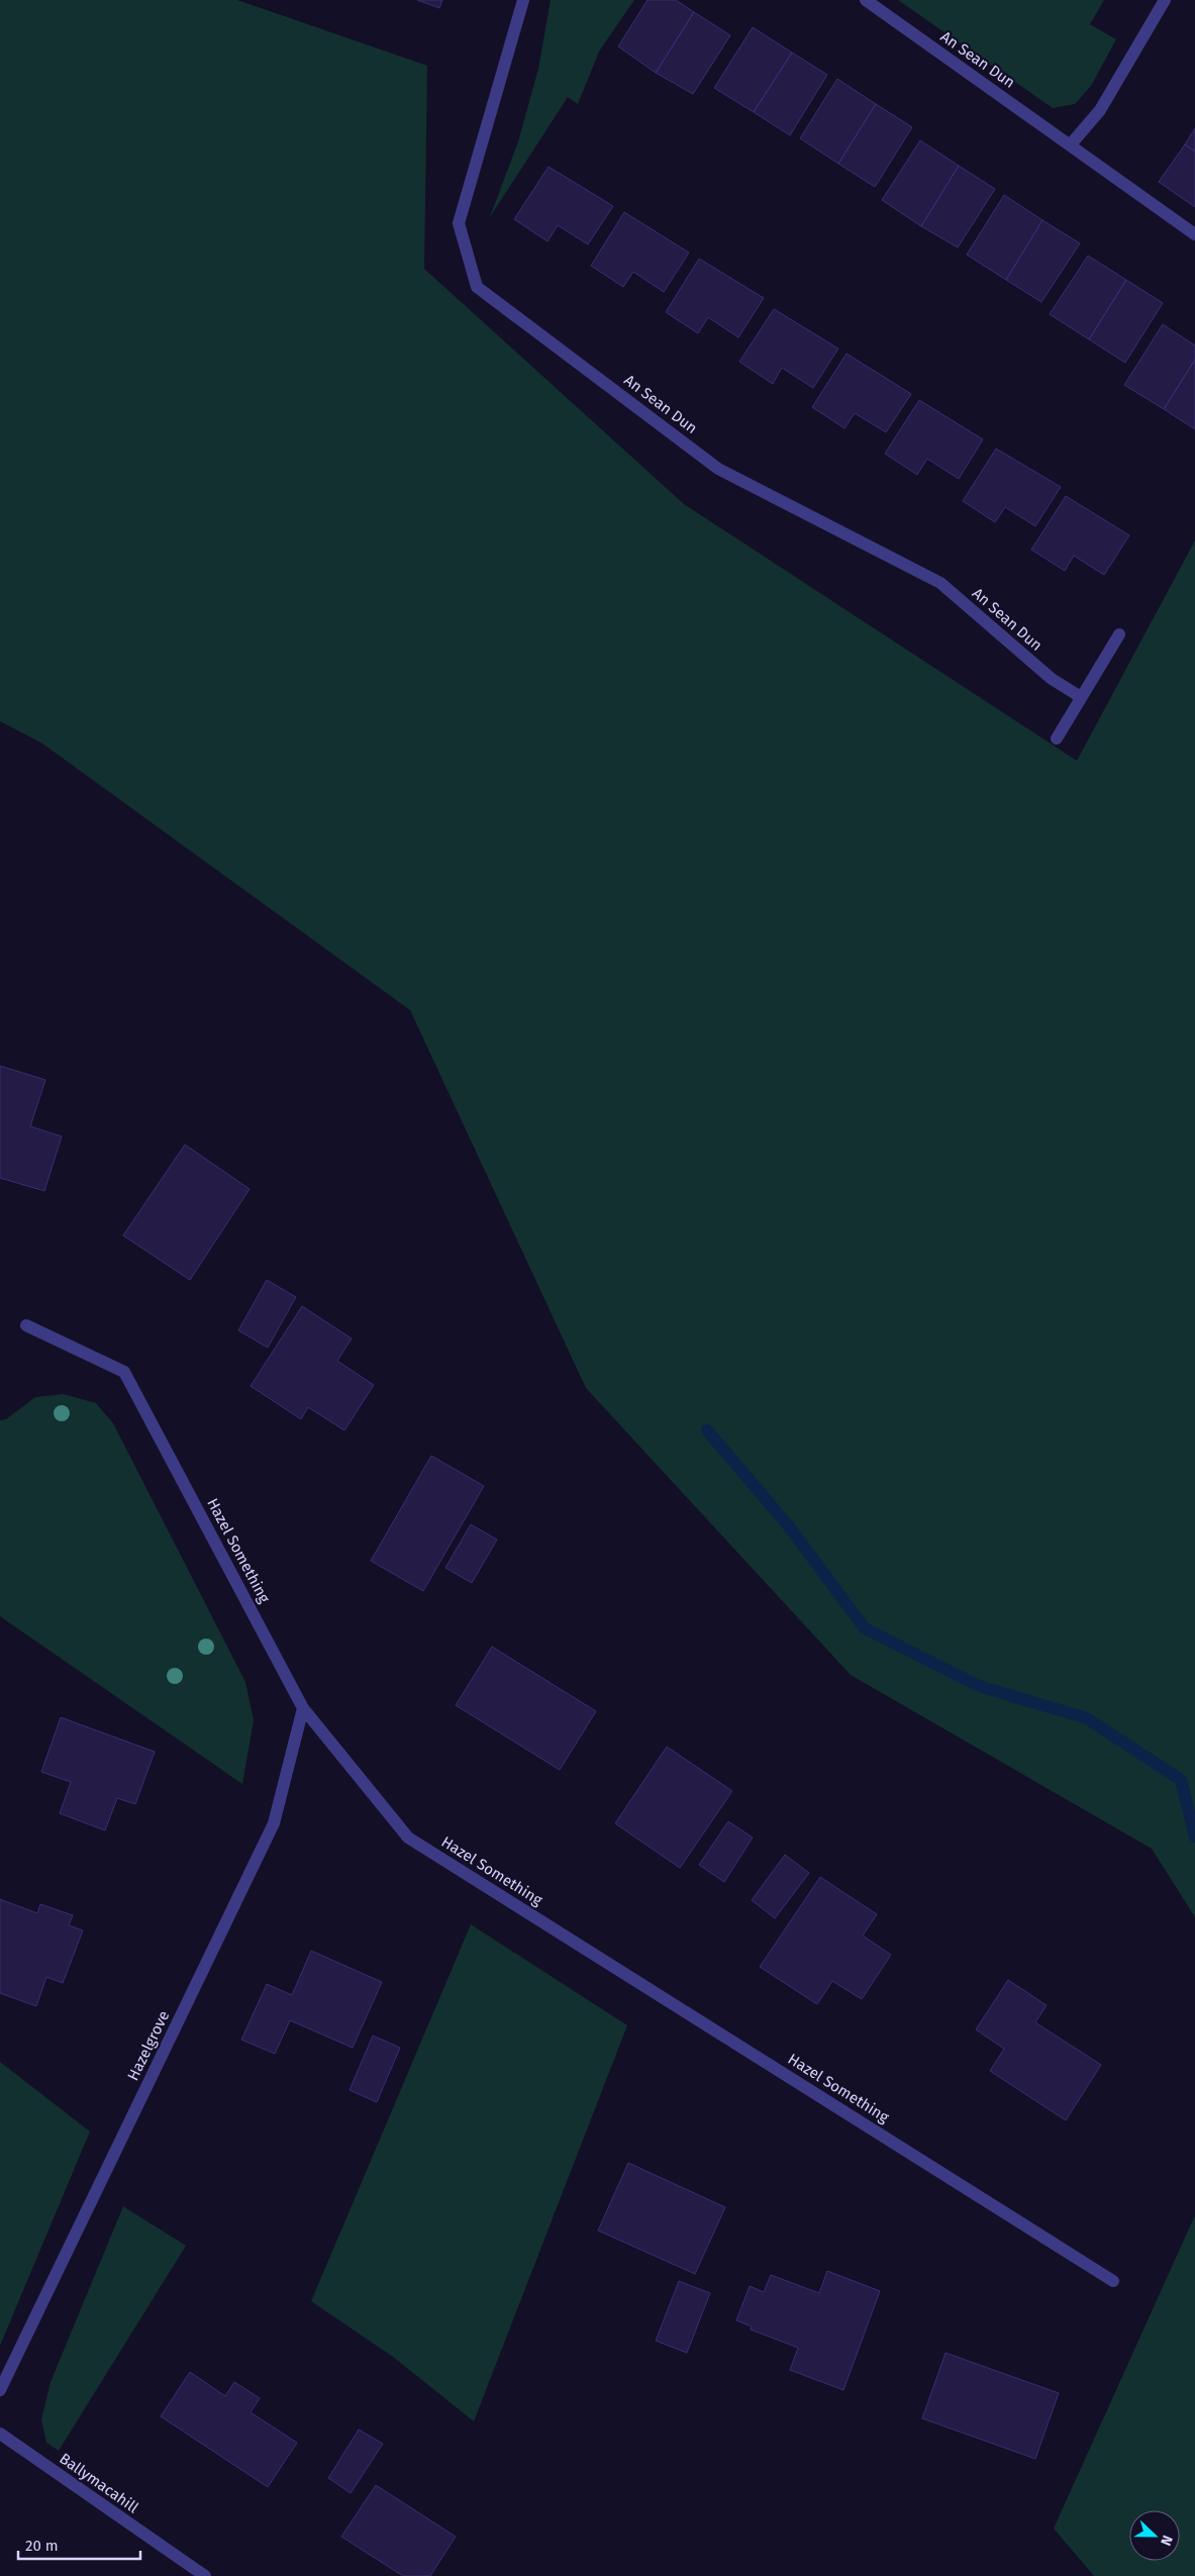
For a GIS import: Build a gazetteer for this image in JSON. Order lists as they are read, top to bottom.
{
  "streets": {
    "street": [
      "An Sean Dun",
      "Hazel Something",
      "Hazelgrove",
      "Ballymacahill"
    ]
  },
  "crossings": [
    ["Hazel Something", "Hazelgrove"]
  ],
  "scale_bar": "20 m",
  "north": "right"
}
